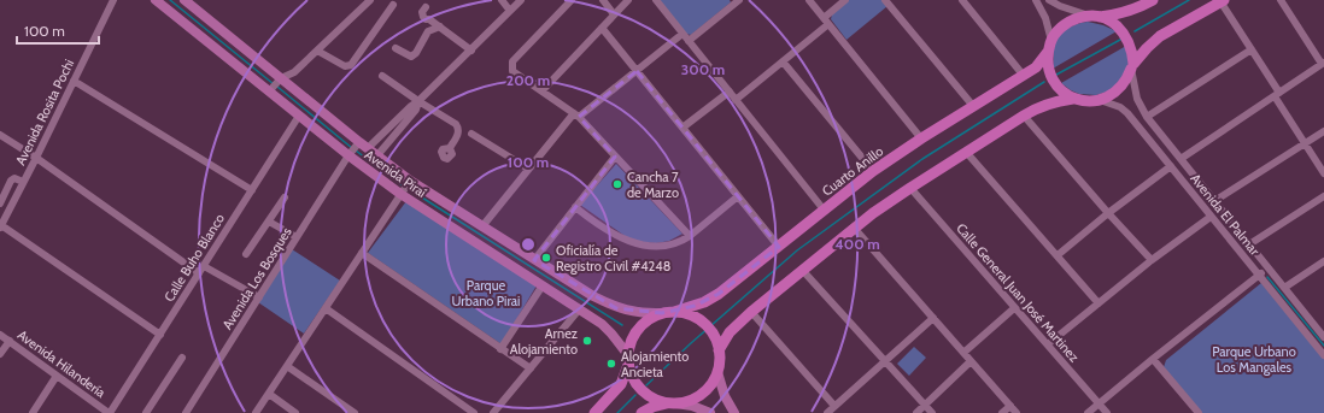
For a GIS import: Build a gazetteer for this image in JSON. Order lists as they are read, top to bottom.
{
  "streets": {
    "highway": ["Cuarto Anillo"],
    "main road": ["Avenida Piraí"],
    "street": [
      "Avenida Rosita Pochi",
      "Avenida El Palmar",
      "Calle Buho Blanco",
      "Avenida Los Bosques",
      "Calle General Juan José Martinez",
      "Avenida Hilandería"
    ]
  },
  "crossings": [
    ["Cuarto Anillo", "Avenida Piraí"],
    ["Cuarto Anillo", "Avenida El Palmar"],
    ["Avenida Piraí", "Calle Buho Blanco"],
    ["Avenida Piraí", "Avenida Los Bosques"],
    ["Calle Buho Blanco", "Avenida Hilandería"]
  ],
  "parks": ["Parque Urbano Pirai", "Parque Urbano Los Mangales"],
  "places": [
    "Cancha 7 de Marzo",
    "Oficialía de Registro Civil #4248",
    "Arnez Alojamiento",
    "Alojamiento Ancieta"
  ],
  "scale_bar": "100 m",
  "rings": [
    "300 m",
    "200 m",
    "100 m",
    "400 m"
  ]
}
